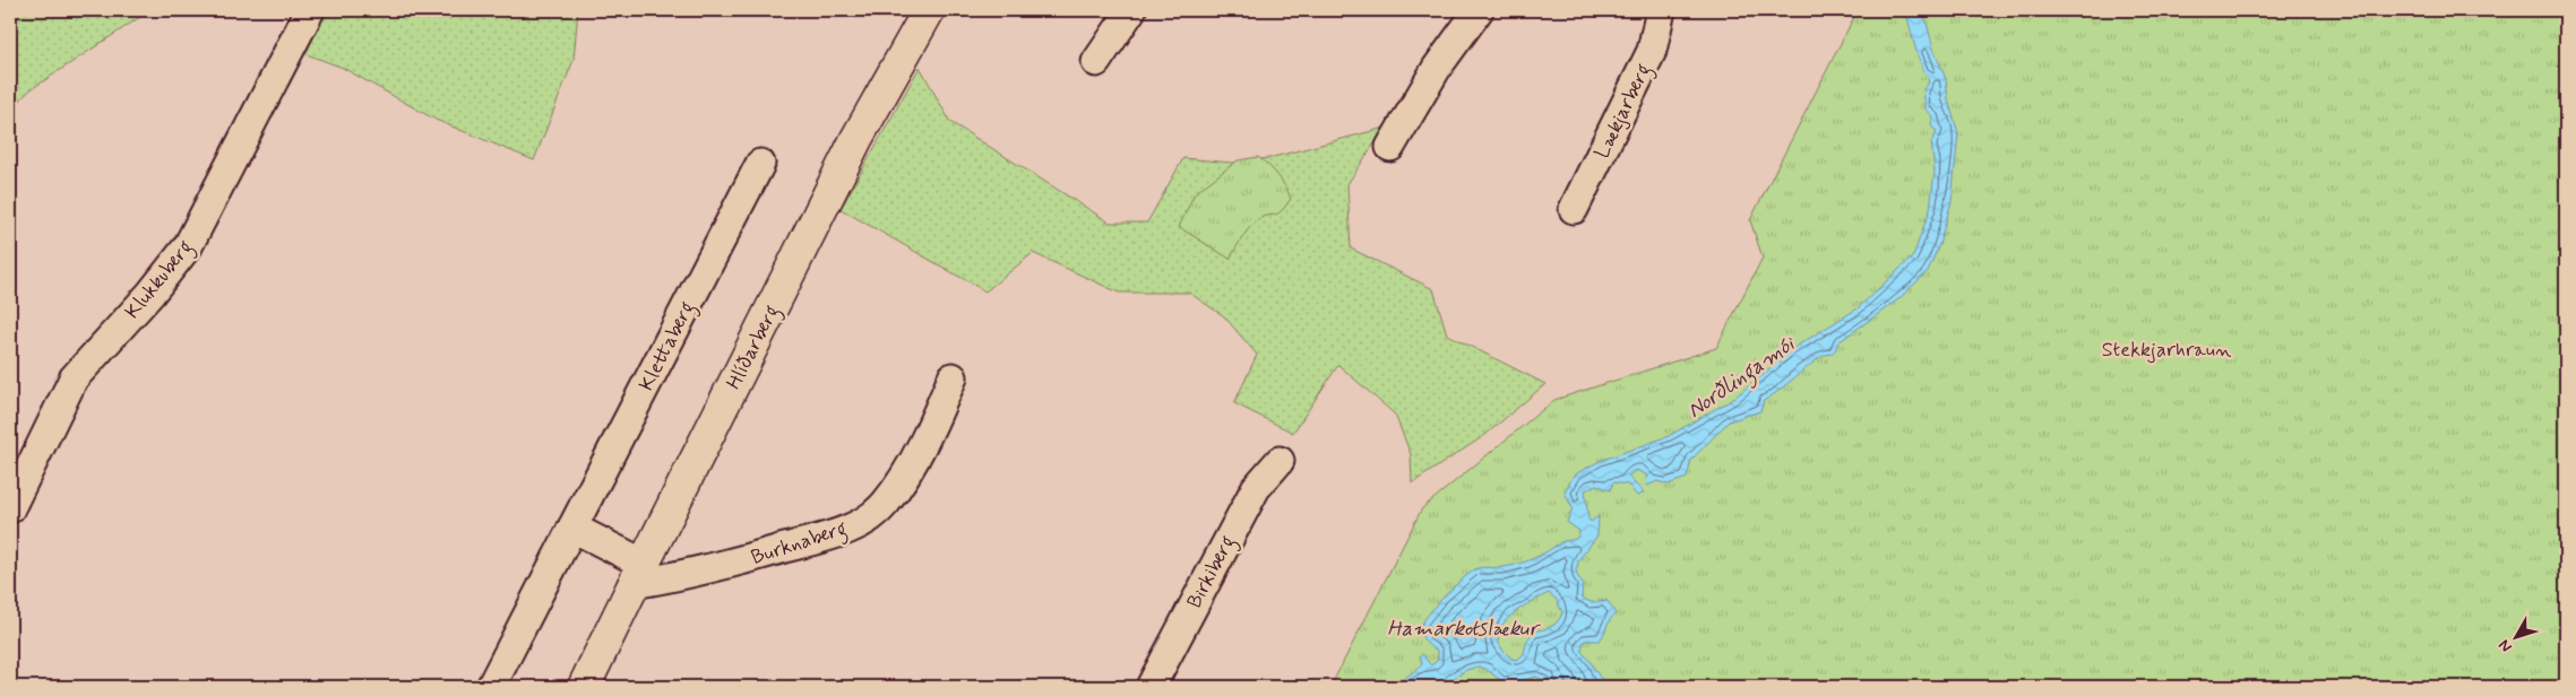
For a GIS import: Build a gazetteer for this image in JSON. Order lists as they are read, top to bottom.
{
  "streets": {
    "street": [
      "Lækjarberg",
      "Klukkuberg",
      "Klettaberg",
      "Hlíðarberg",
      "Burknaberg",
      "Birkiberg"
    ]
  },
  "crossings": [
    ["Hlíðarberg", "Burknaberg"]
  ],
  "water": ["Norðlingamói", "Hamarkotslækur"],
  "parks": ["Stekkjarhraun"],
  "north": "bottom left"
}
